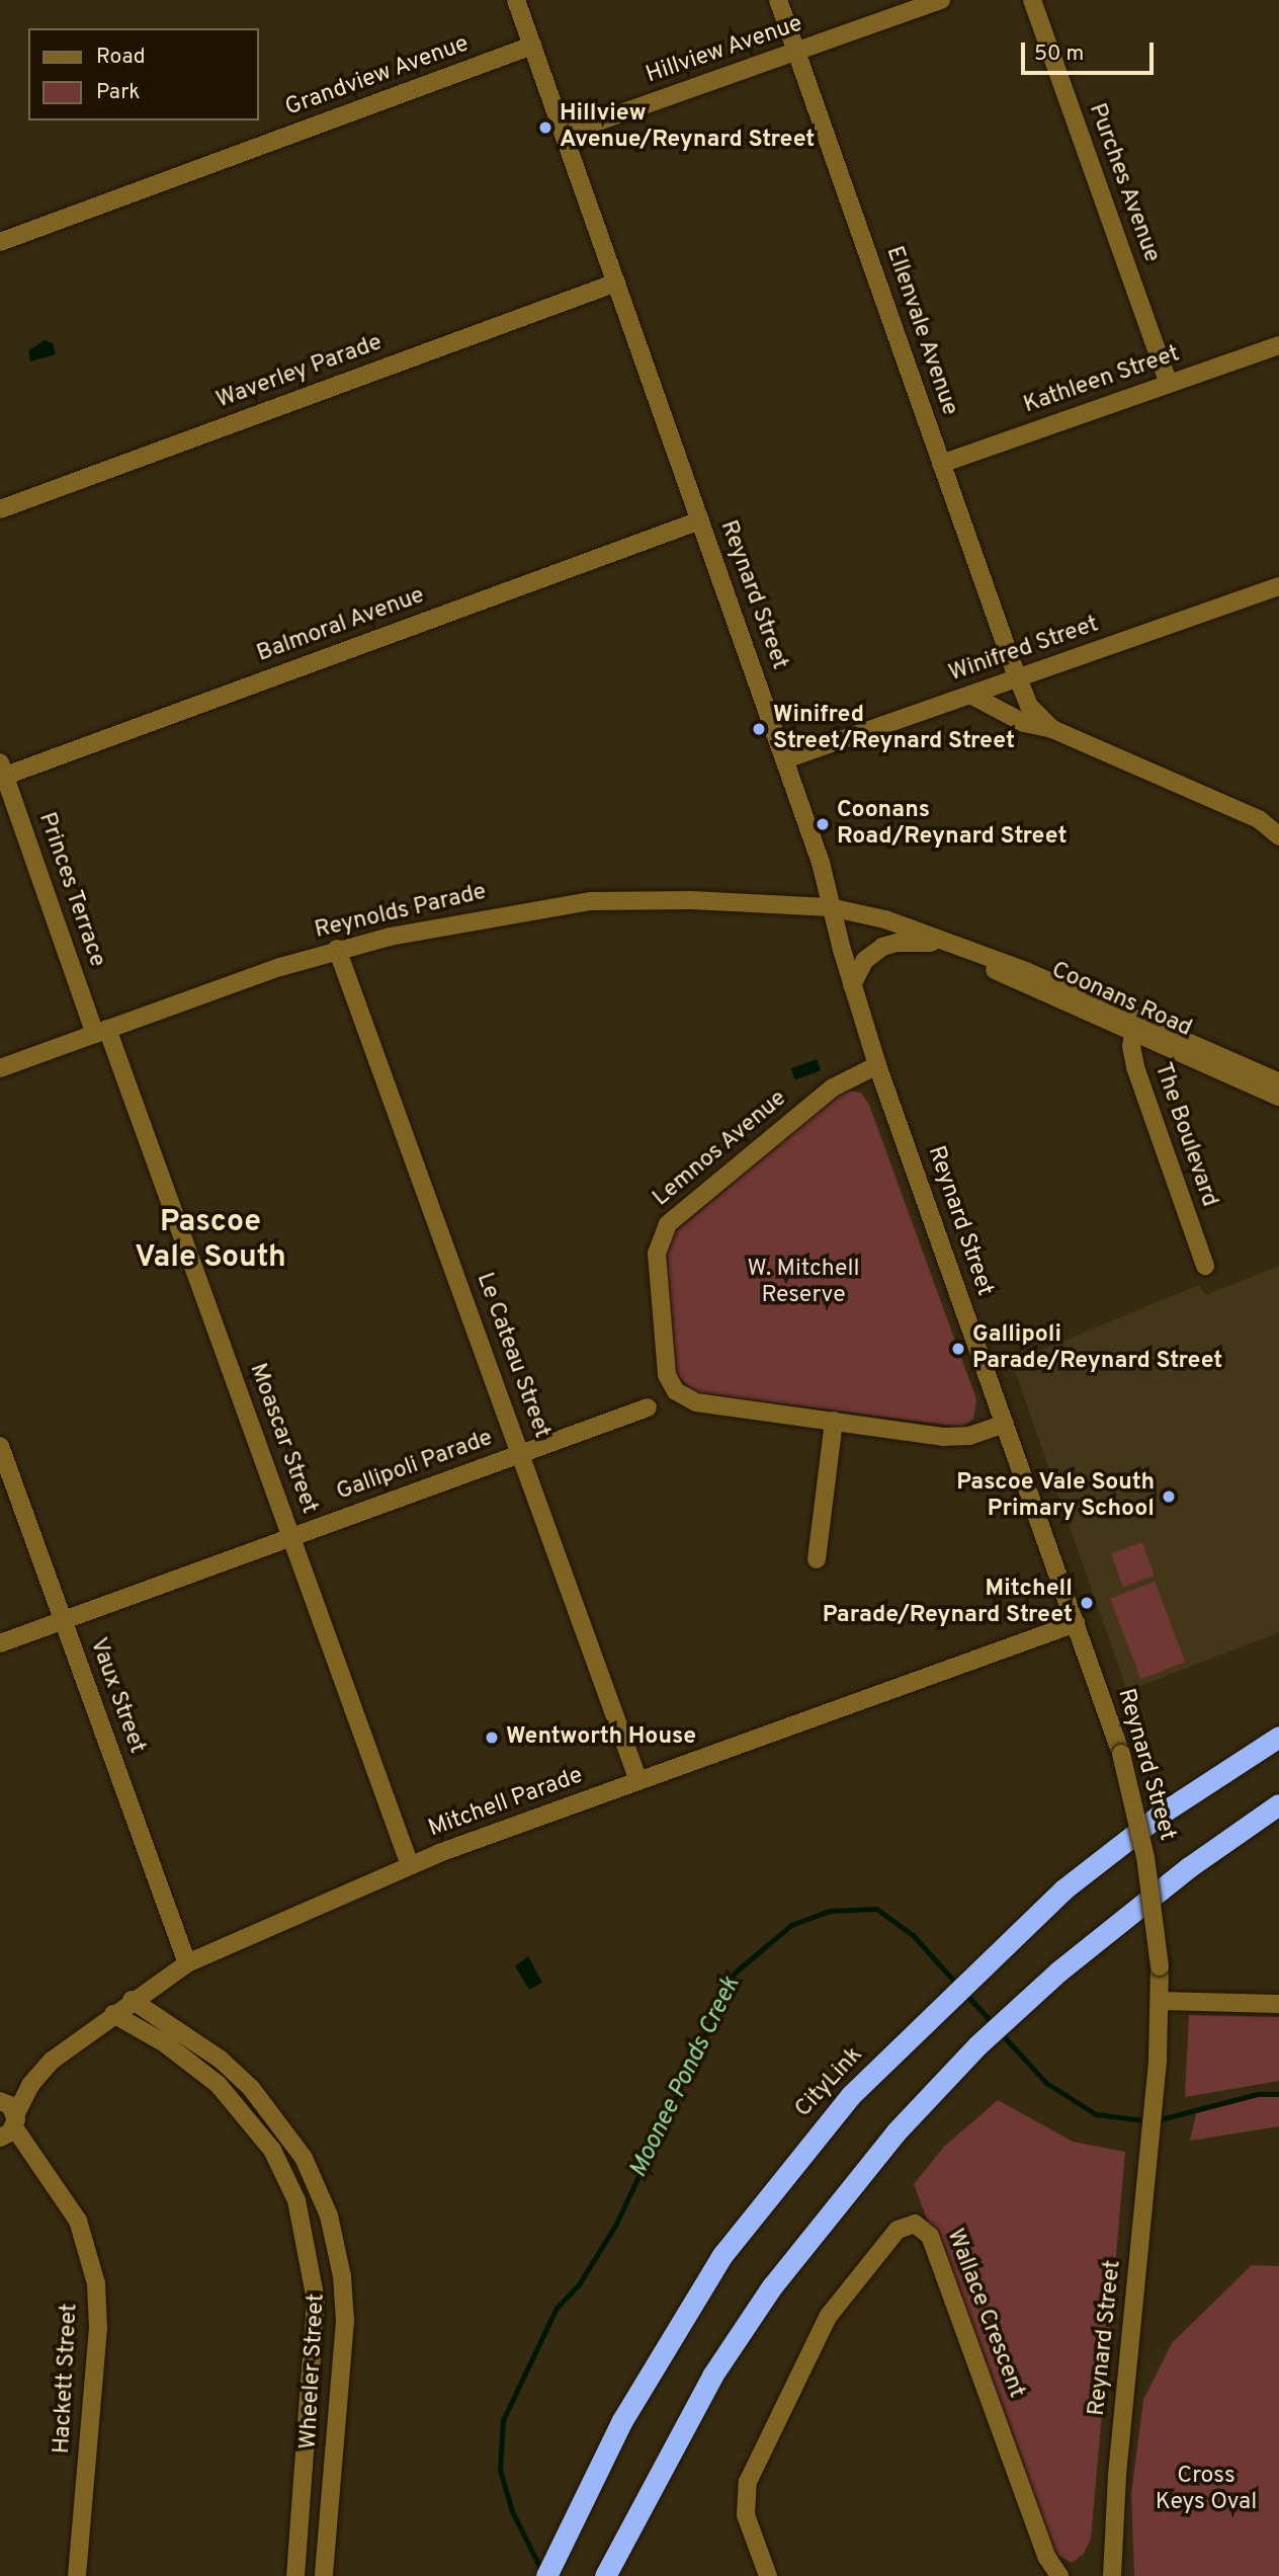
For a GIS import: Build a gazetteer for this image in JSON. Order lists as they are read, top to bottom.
{
  "streets": {
    "highway": ["CityLink"],
    "street": [
      "Hillview Avenue",
      "Grandview Avenue",
      "Purches Avenue",
      "Ellenvale Avenue",
      "Waverley Parade",
      "Kathleen Street",
      "Reynard Street",
      "Balmoral Avenue",
      "Winifred Street",
      "Princes Terrace",
      "Reynolds Parade",
      "Coonans Road",
      "The Boulevard",
      "Lemnos Avenue",
      "Le Cateau Street",
      "Moascar Street",
      "Gallipoli Parade",
      "Vaux Street",
      "Mitchell Parade",
      "Wallace Crescent",
      "Wheeler Street",
      "Hackett Street"
    ]
  },
  "crossings": [
    ["Hillview Avenue", "Ellenvale Avenue"],
    ["Hillview Avenue", "Reynard Street"],
    ["Grandview Avenue", "Reynard Street"],
    ["Purches Avenue", "Kathleen Street"],
    ["Ellenvale Avenue", "Kathleen Street"],
    ["Ellenvale Avenue", "Winifred Street"],
    ["Waverley Parade", "Reynard Street"],
    ["Reynard Street", "Balmoral Avenue"],
    ["Reynard Street", "Winifred Street"],
    ["Reynard Street", "Reynolds Parade"],
    ["Reynard Street", "Coonans Road"],
    ["Reynard Street", "Lemnos Avenue"],
    ["Reynard Street", "Mitchell Parade"],
    ["Balmoral Avenue", "Princes Terrace"],
    ["Princes Terrace", "Reynolds Parade"],
    ["Princes Terrace", "Moascar Street"],
    ["Reynolds Parade", "Coonans Road"],
    ["Reynolds Parade", "Le Cateau Street"],
    ["Reynolds Parade", "Moascar Street"],
    ["Coonans Road", "The Boulevard"],
    ["Le Cateau Street", "Gallipoli Parade"],
    ["Le Cateau Street", "Mitchell Parade"],
    ["Moascar Street", "Gallipoli Parade"],
    ["Moascar Street", "Mitchell Parade"],
    ["Gallipoli Parade", "Vaux Street"],
    ["Vaux Street", "Mitchell Parade"],
    ["Mitchell Parade", "Wheeler Street"],
    ["Mitchell Parade", "Hackett Street"]
  ],
  "districts": ["Pascoe Vale South"],
  "water": ["Moonee Ponds Creek"],
  "parks": ["W. Mitchell Reserve", "Cross Keys Oval"],
  "places": [
    "Hillview Avenue/Reynard Street",
    "Winifred Street/Reynard Street",
    "Coonans Road/Reynard Street",
    "Gallipoli Parade/Reynard Street",
    "Pascoe Vale South Primary School",
    "Mitchell Parade/Reynard Street",
    "Wentworth House"
  ],
  "legend": ["Road", "Park"],
  "scale_bar": "50 m"
}
